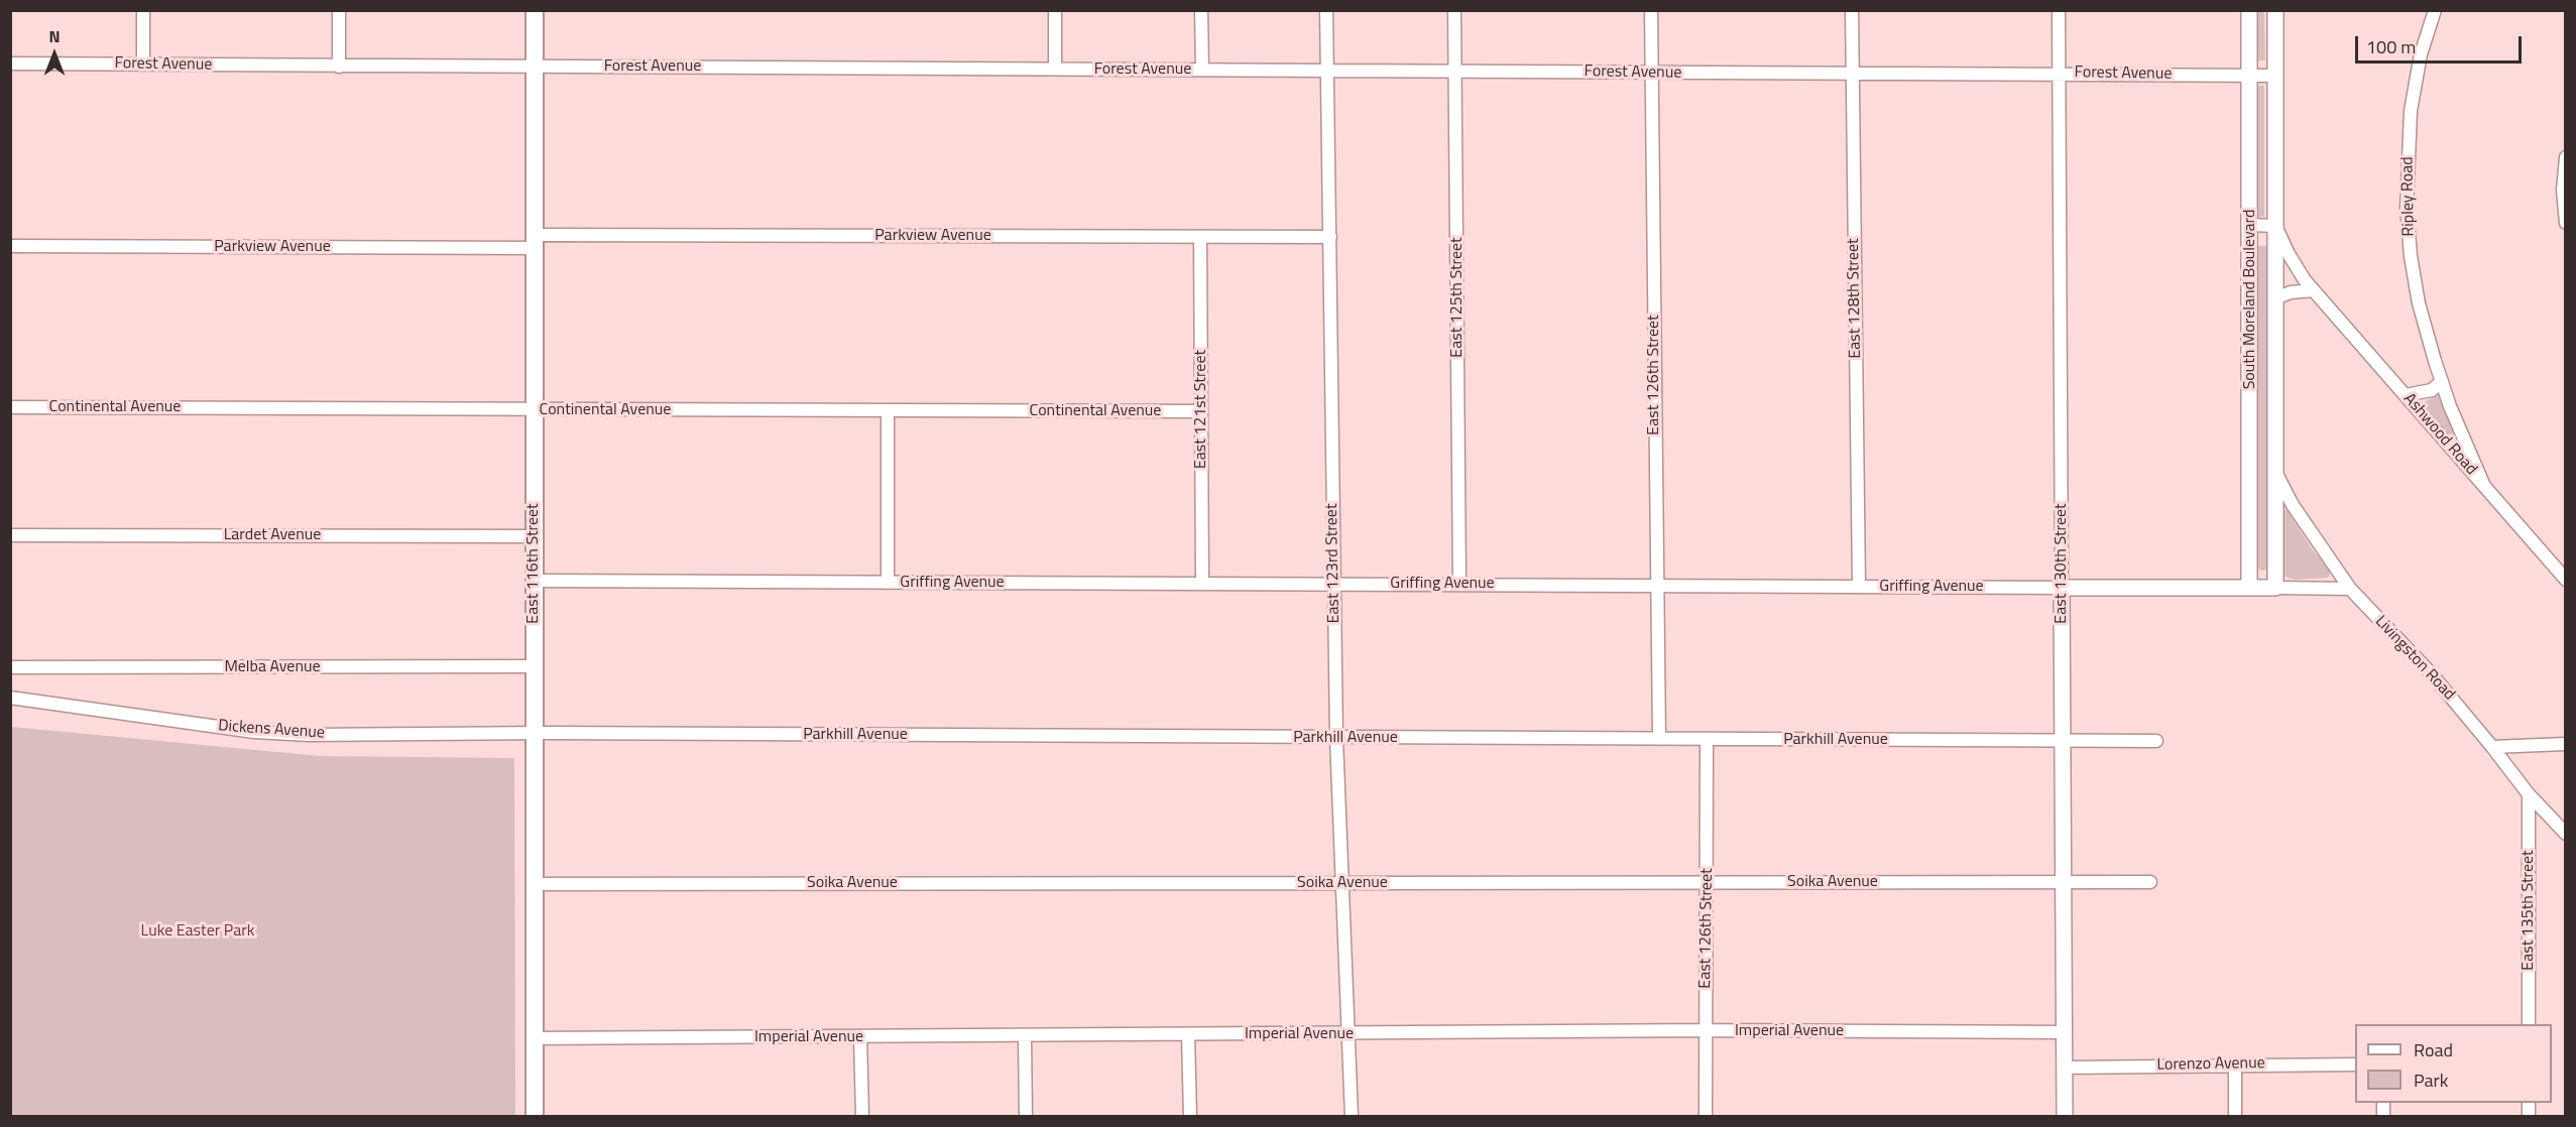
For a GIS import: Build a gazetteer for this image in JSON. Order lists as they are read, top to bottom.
{
  "streets": {
    "main road": ["East 116th Street"],
    "street": [
      "Forest Avenue",
      "Ripley Road",
      "Parkview Avenue",
      "East 125th Street",
      "East 128th Street",
      "South Moreland Boulevard",
      "East 126th Street",
      "Continental Avenue",
      "East 121st Street",
      "Ashwood Road",
      "Lardet Avenue",
      "East 123rd Street",
      "East 130th Street",
      "Griffing Avenue",
      "Livingston Road",
      "Melba Avenue",
      "Dickens Avenue",
      "Parkhill Avenue",
      "Soika Avenue",
      "East 135th Street",
      "Imperial Avenue",
      "Lorenzo Avenue"
    ]
  },
  "crossings": [
    ["Forest Avenue", "East 125th Street"],
    ["Forest Avenue", "East 128th Street"],
    ["Forest Avenue", "South Moreland Boulevard"],
    ["Forest Avenue", "East 126th Street"],
    ["Forest Avenue", "East 116th Street"],
    ["Forest Avenue", "East 123rd Street"],
    ["Forest Avenue", "East 130th Street"],
    ["Ripley Road", "Ashwood Road"],
    ["Parkview Avenue", "East 121st Street"],
    ["Parkview Avenue", "East 116th Street"],
    ["Parkview Avenue", "East 123rd Street"],
    ["East 125th Street", "Griffing Avenue"],
    ["East 128th Street", "Griffing Avenue"],
    ["South Moreland Boulevard", "Ashwood Road"],
    ["South Moreland Boulevard", "Griffing Avenue"],
    ["South Moreland Boulevard", "Livingston Road"],
    ["East 126th Street", "Griffing Avenue"],
    ["East 126th Street", "Parkhill Avenue"],
    ["East 126th Street", "Soika Avenue"],
    ["East 126th Street", "Imperial Avenue"],
    ["Continental Avenue", "East 121st Street"],
    ["Continental Avenue", "East 116th Street"],
    ["East 121st Street", "Griffing Avenue"],
    ["Lardet Avenue", "East 116th Street"],
    ["East 116th Street", "Griffing Avenue"],
    ["East 116th Street", "Melba Avenue"],
    ["East 116th Street", "Dickens Avenue"],
    ["East 116th Street", "Parkhill Avenue"],
    ["East 116th Street", "Soika Avenue"],
    ["East 116th Street", "Imperial Avenue"],
    ["East 123rd Street", "Griffing Avenue"],
    ["East 123rd Street", "Parkhill Avenue"],
    ["East 123rd Street", "Soika Avenue"],
    ["East 123rd Street", "Imperial Avenue"],
    ["East 130th Street", "Griffing Avenue"],
    ["East 130th Street", "Parkhill Avenue"],
    ["East 130th Street", "Soika Avenue"],
    ["East 130th Street", "Imperial Avenue"],
    ["East 130th Street", "Lorenzo Avenue"],
    ["Griffing Avenue", "Livingston Road"],
    ["Livingston Road", "East 135th Street"],
    ["Dickens Avenue", "Parkhill Avenue"]
  ],
  "parks": ["Luke Easter Park"],
  "legend": ["Road", "Park"],
  "scale_bar": "100 m",
  "north": "top"
}
